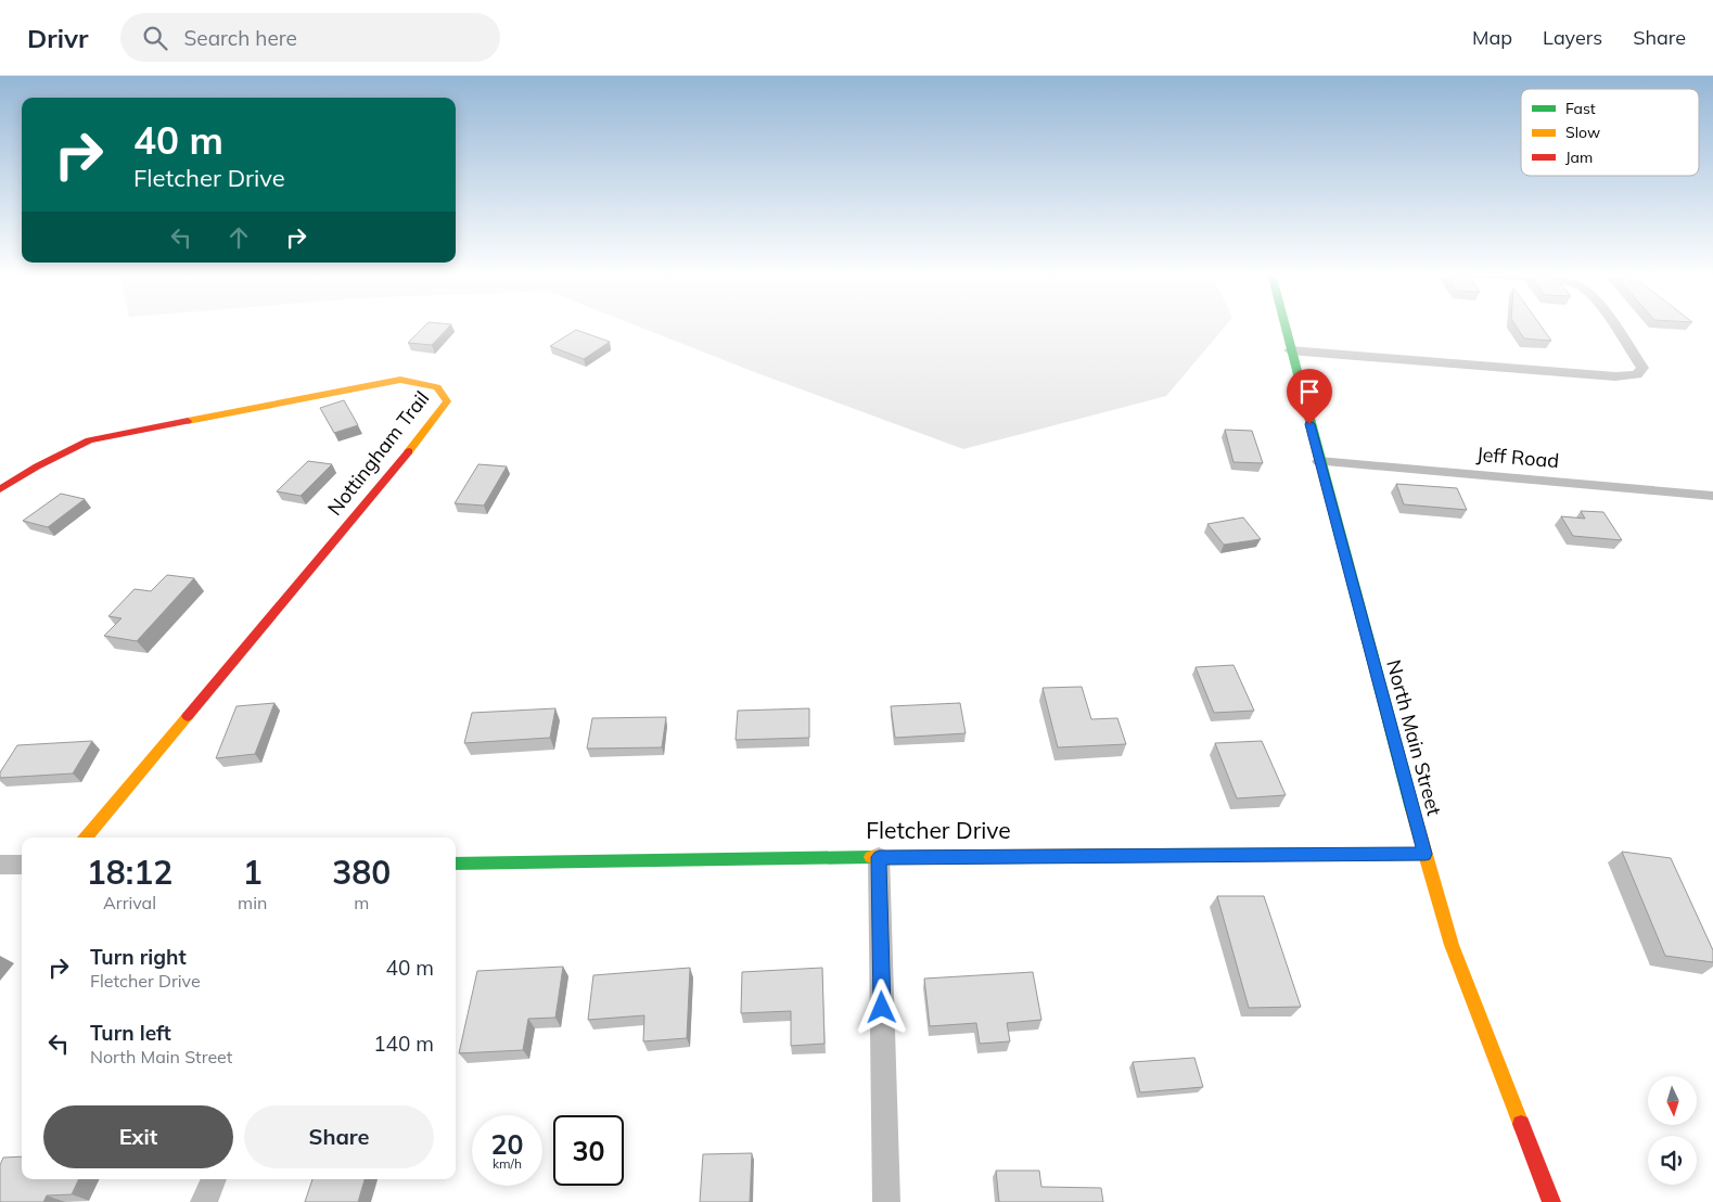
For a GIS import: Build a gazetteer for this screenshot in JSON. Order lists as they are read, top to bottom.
{
  "streets": {
    "street": [
      "Nottingham Trail",
      "Jeff Road",
      "North Main Street",
      "Fletcher Drive"
    ]
  },
  "crossings": [
    ["Jeff Road", "North Main Street"],
    ["North Main Street", "Fletcher Drive"]
  ],
  "legend": ["Fast", "Slow", "Jam"],
  "north": "bottom",
  "page": {
    "header": "Drivr",
    "search": "Search here",
    "nav": ["Map", "Layers", "Share"],
    "turn": ["40 m", "Fletcher Drive"],
    "eta": [
      "18:12",
      "Arrival",
      "1",
      "min",
      "380",
      "m"
    ],
    "list": [
      {
        "name": "Turn right",
        "note": "Fletcher Drive",
        "value": "40 m"
      },
      {
        "name": "Turn left",
        "note": "North Main Street",
        "value": "140 m"
      }
    ],
    "buttons": ["Exit", "Share"],
    "speed": "20 km/h",
    "limit": "30"
  }
}
